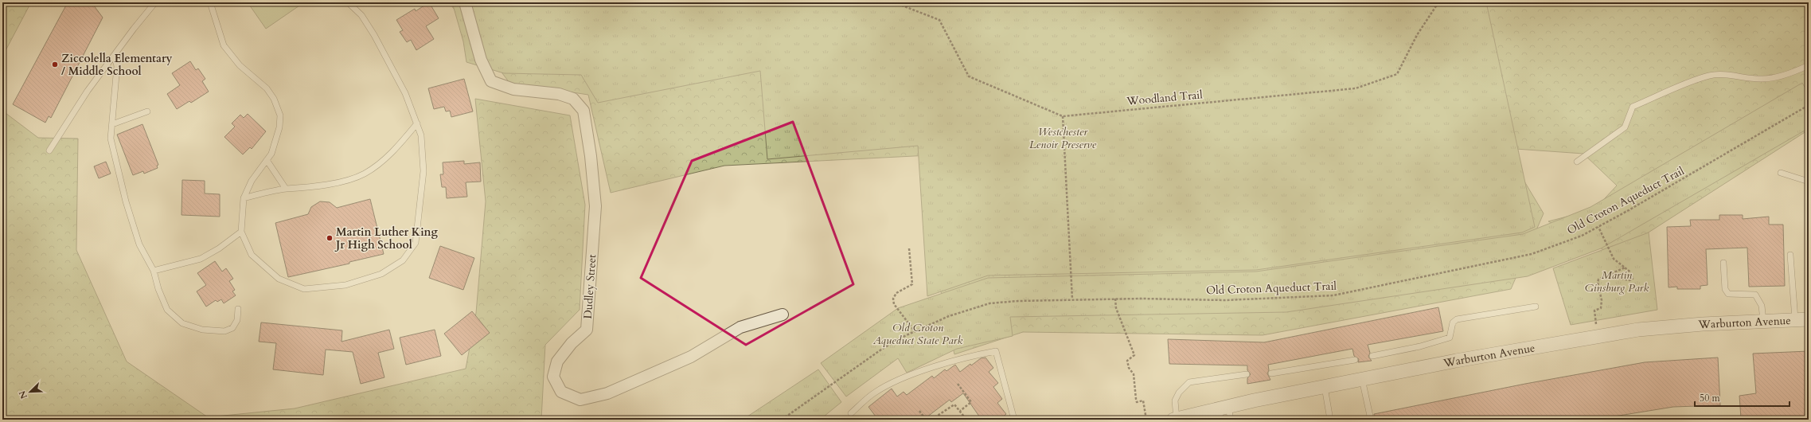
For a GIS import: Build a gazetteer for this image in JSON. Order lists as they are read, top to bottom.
{
  "streets": {
    "street": ["Dudley Street", "Warburton Avenue"],
    "path": ["Woodland Trail", "Old Croton Aqueduct Trail"]
  },
  "parks": ["Westchester Lenoir Preserve", "Martin Ginsburg Park", "Old Croton Aqueduct State Park"],
  "places": ["Ziccolella Elementary / Middle School", "Martin Luther King Jr High School"],
  "scale_bar": "50 m",
  "north": "bottom left"
}
